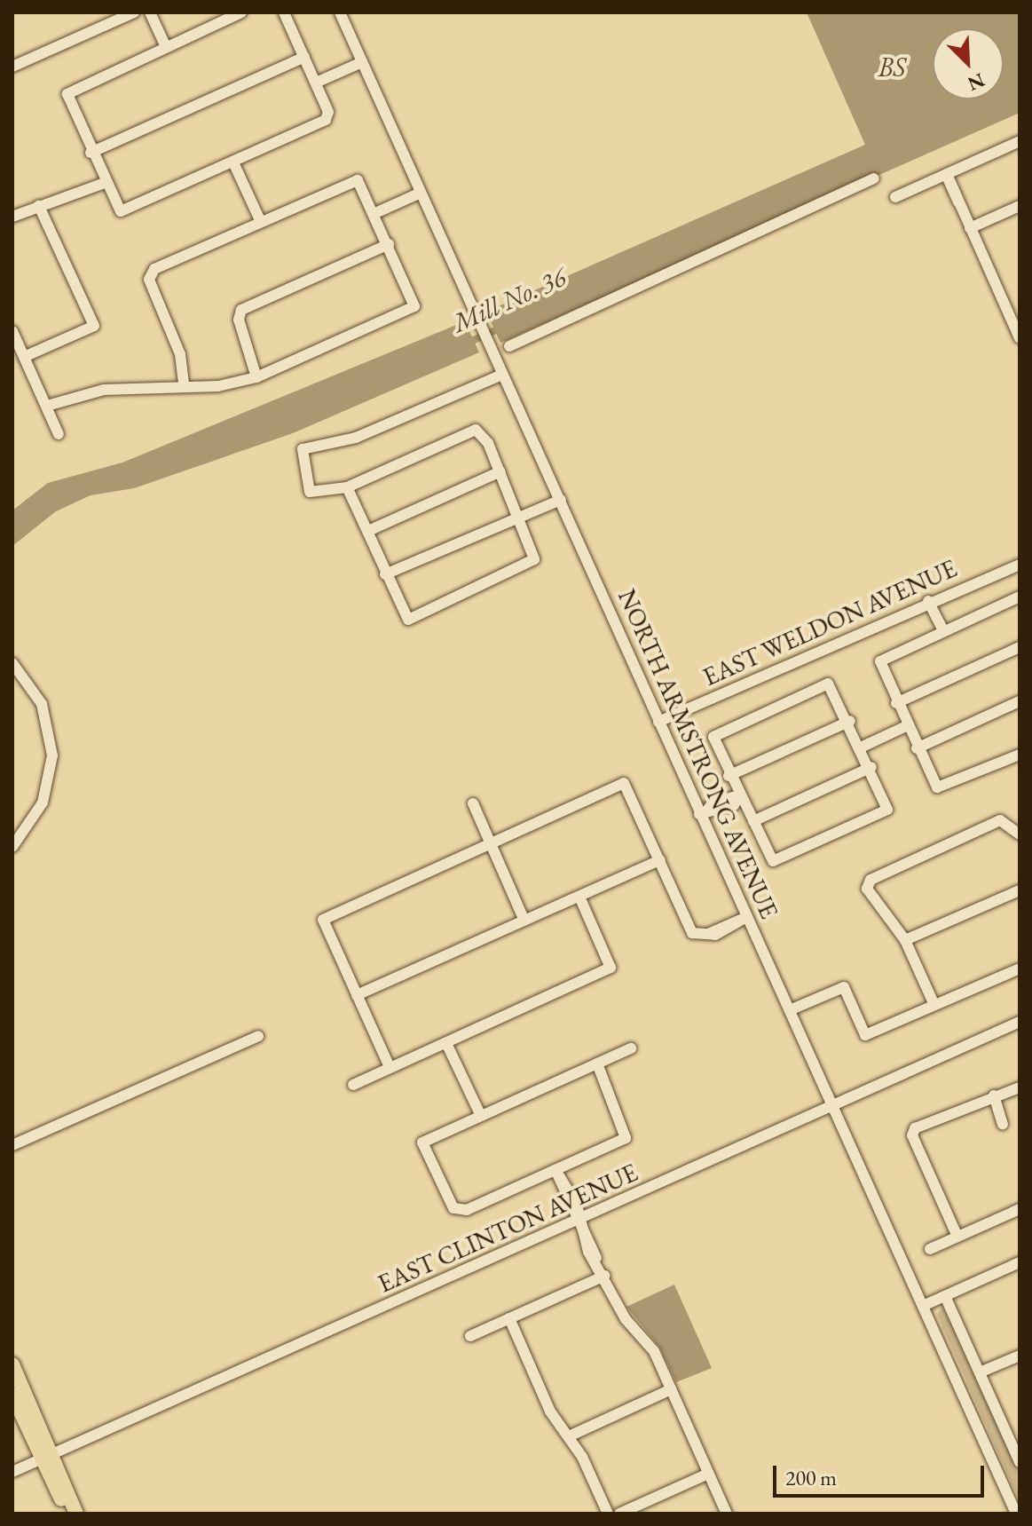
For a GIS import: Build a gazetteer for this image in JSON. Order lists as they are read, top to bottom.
{
  "streets": {
    "street": ["EAST WELDON AVENUE", "NORTH ARMSTRONG AVENUE", "EAST CLINTON AVENUE"]
  },
  "crossings": [
    ["EAST WELDON AVENUE", "NORTH ARMSTRONG AVENUE"],
    ["NORTH ARMSTRONG AVENUE", "EAST CLINTON AVENUE"]
  ],
  "water": ["BS", "Mill No. 36"],
  "scale_bar": "200 m",
  "north": "bottom right"
}
